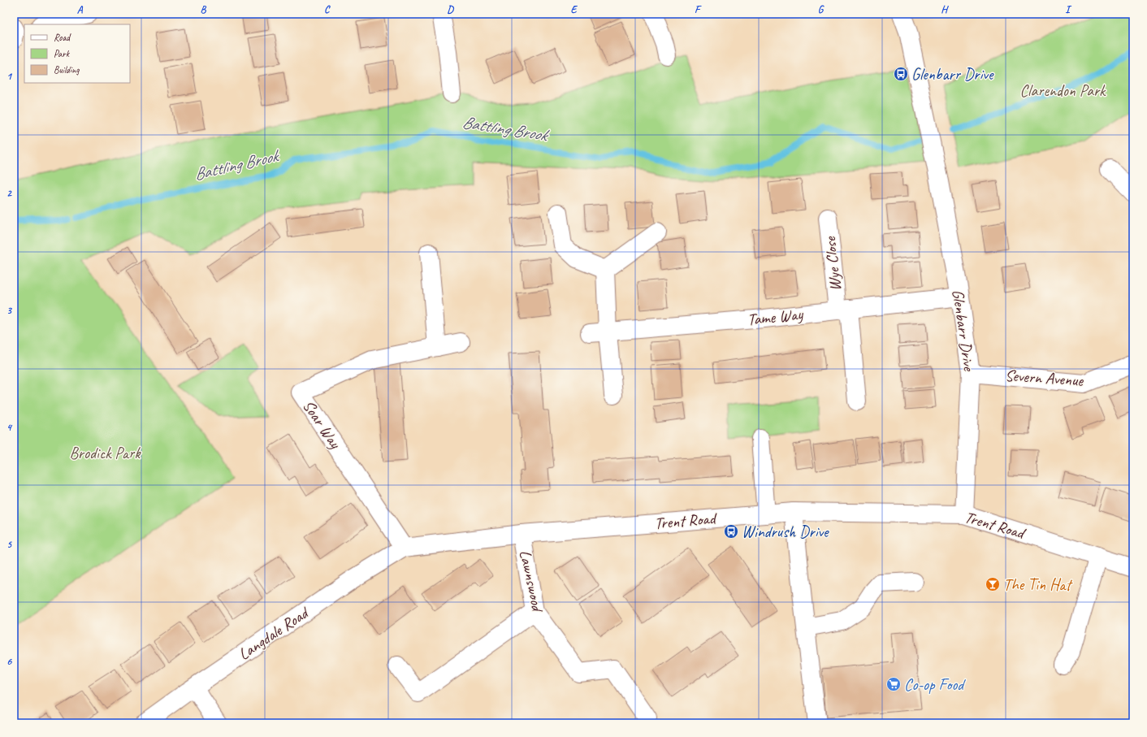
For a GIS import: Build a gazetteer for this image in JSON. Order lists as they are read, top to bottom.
{
  "streets": {
    "street": [
      "Wye Close",
      "Tame Way",
      "Glenbarr Drive",
      "Severn Avenue",
      "Soar Way",
      "Trent Road",
      "Lawnswood",
      "Langdale Road"
    ]
  },
  "crossings": [
    ["Wye Close", "Tame Way"],
    ["Tame Way", "Glenbarr Drive"],
    ["Glenbarr Drive", "Severn Avenue"],
    ["Glenbarr Drive", "Trent Road"],
    ["Soar Way", "Trent Road"],
    ["Soar Way", "Langdale Road"],
    ["Trent Road", "Lawnswood"],
    ["Trent Road", "Langdale Road"]
  ],
  "water": ["Battling Brook"],
  "parks": ["Clarendon Park", "Brodick Park"],
  "places": {
    "bus stop": ["Glenbarr Drive", "Windrush Drive"],
    "bar": ["The Tin Hat"],
    "supermarket": ["Co-op Food"]
  },
  "legend": ["Road", "Park", "Building"],
  "grid": {
    "columns": [
      "A",
      "B",
      "C",
      "D",
      "E",
      "F",
      "G",
      "H",
      "I"
    ],
    "rows": [
      "1",
      "2",
      "3",
      "4",
      "5",
      "6"
    ]
  }
}
